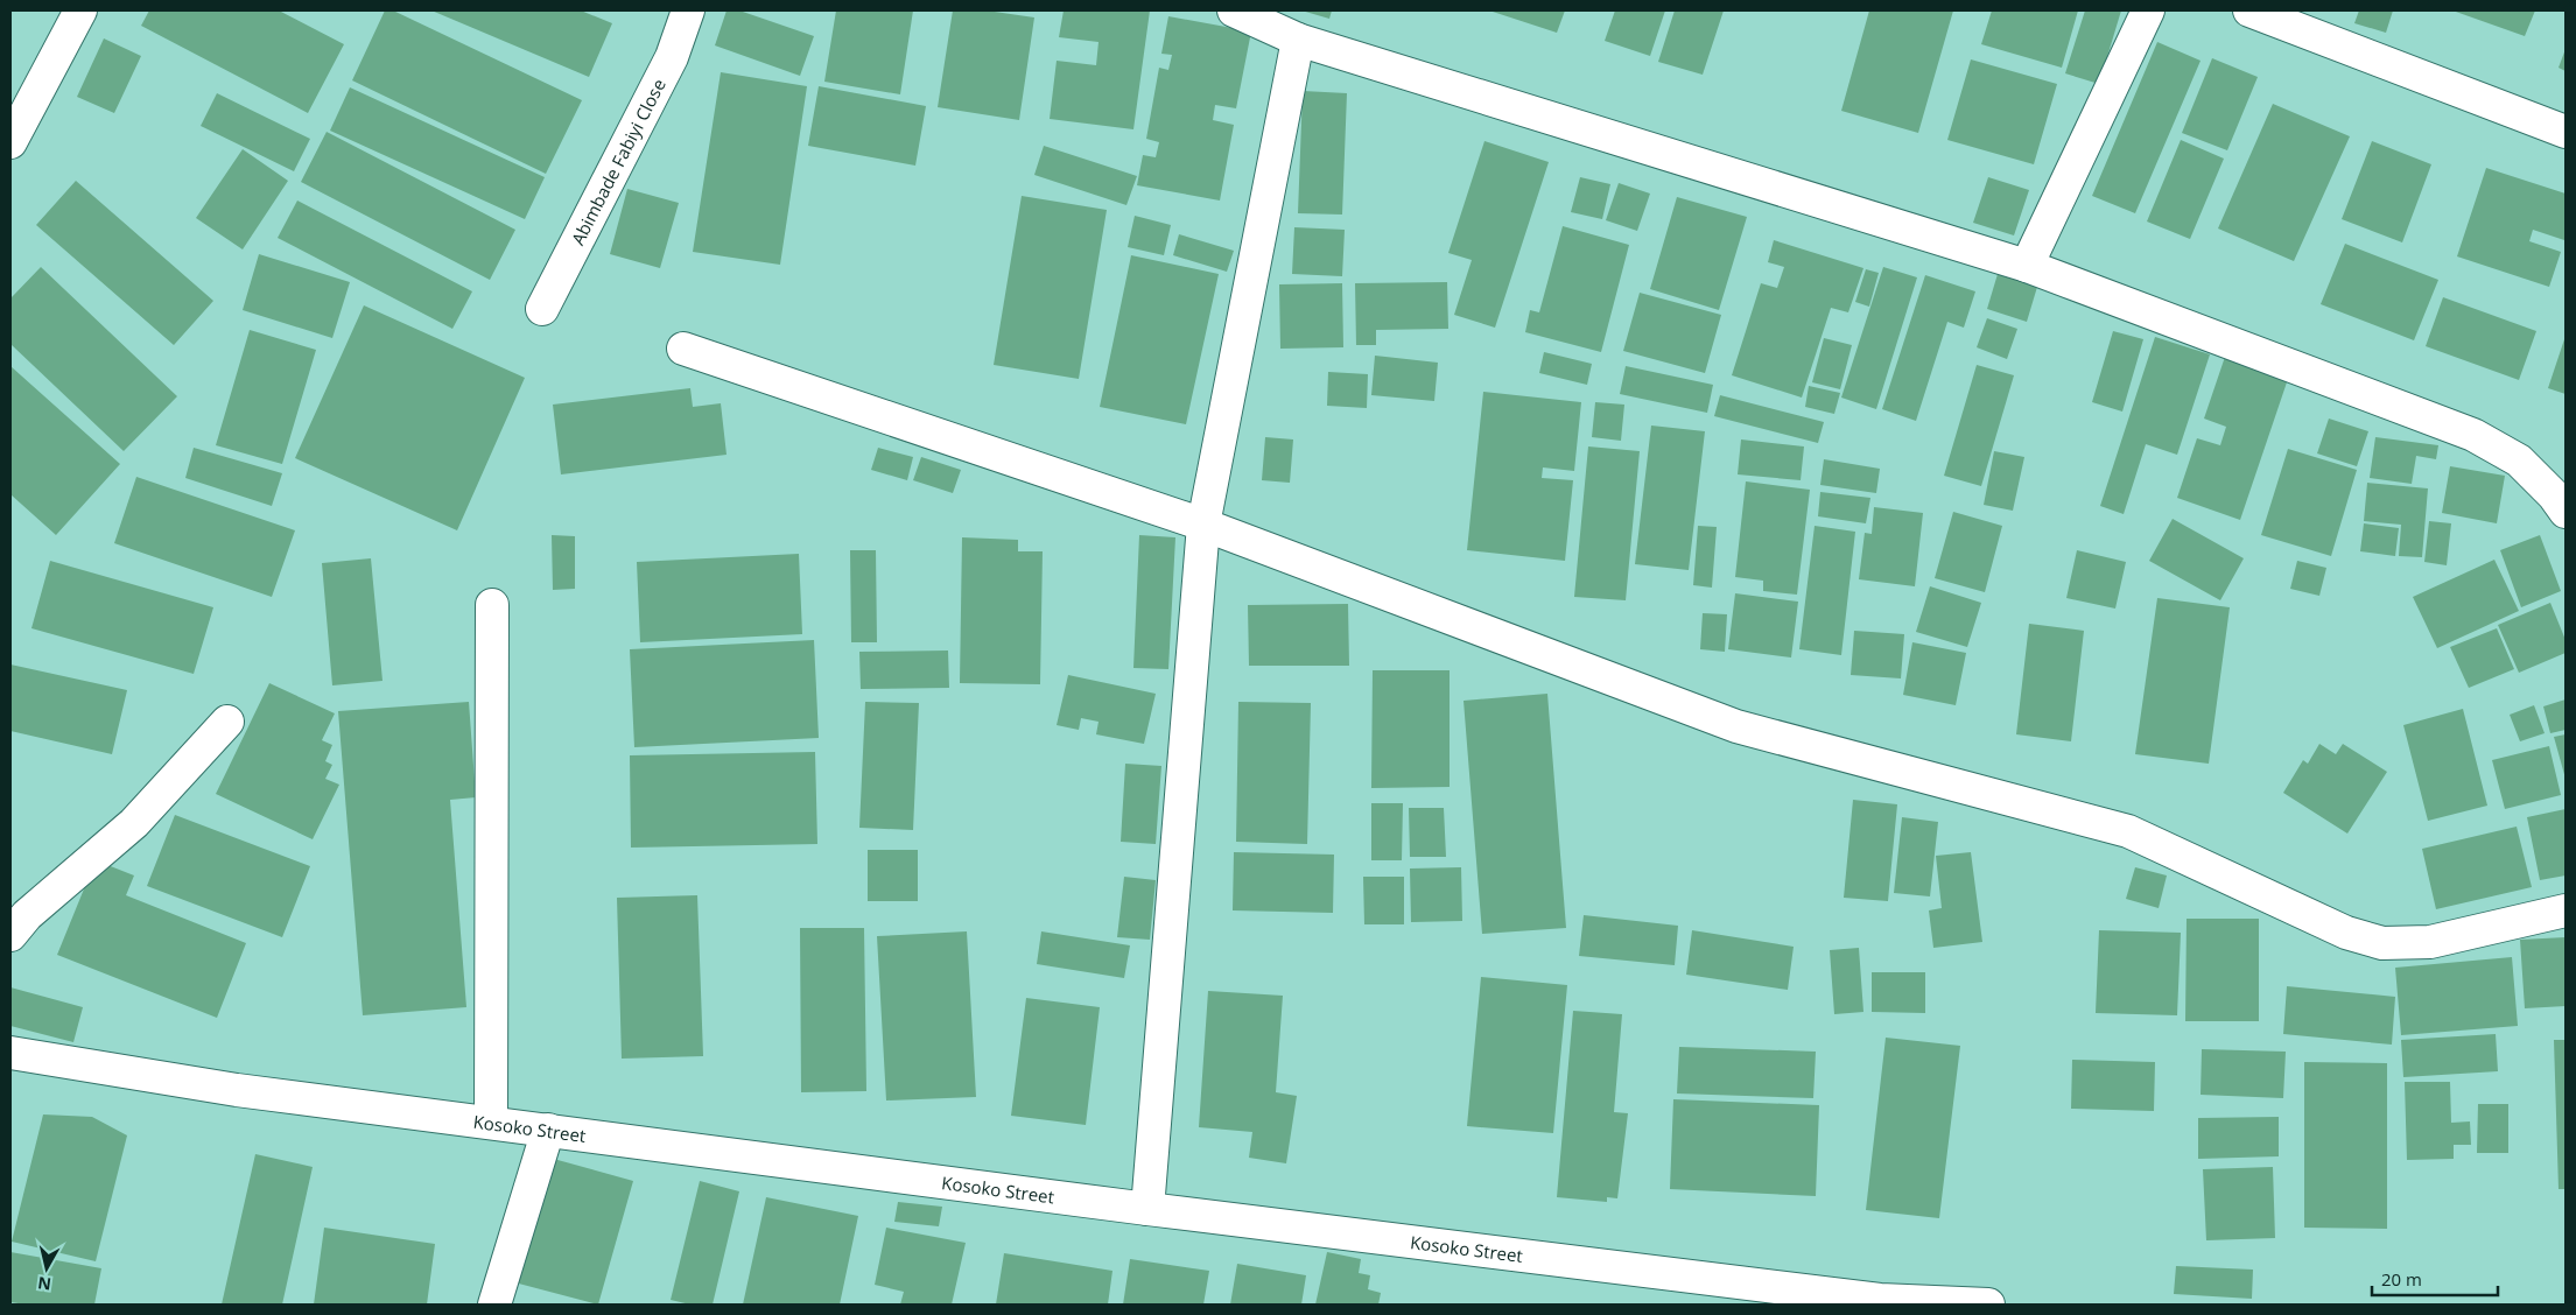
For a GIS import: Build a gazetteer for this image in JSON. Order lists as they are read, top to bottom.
{
  "streets": {
    "street": ["Abimbade Fabiyi Close", "Kosoko Street"]
  },
  "scale_bar": "20 m",
  "north": "bottom"
}
